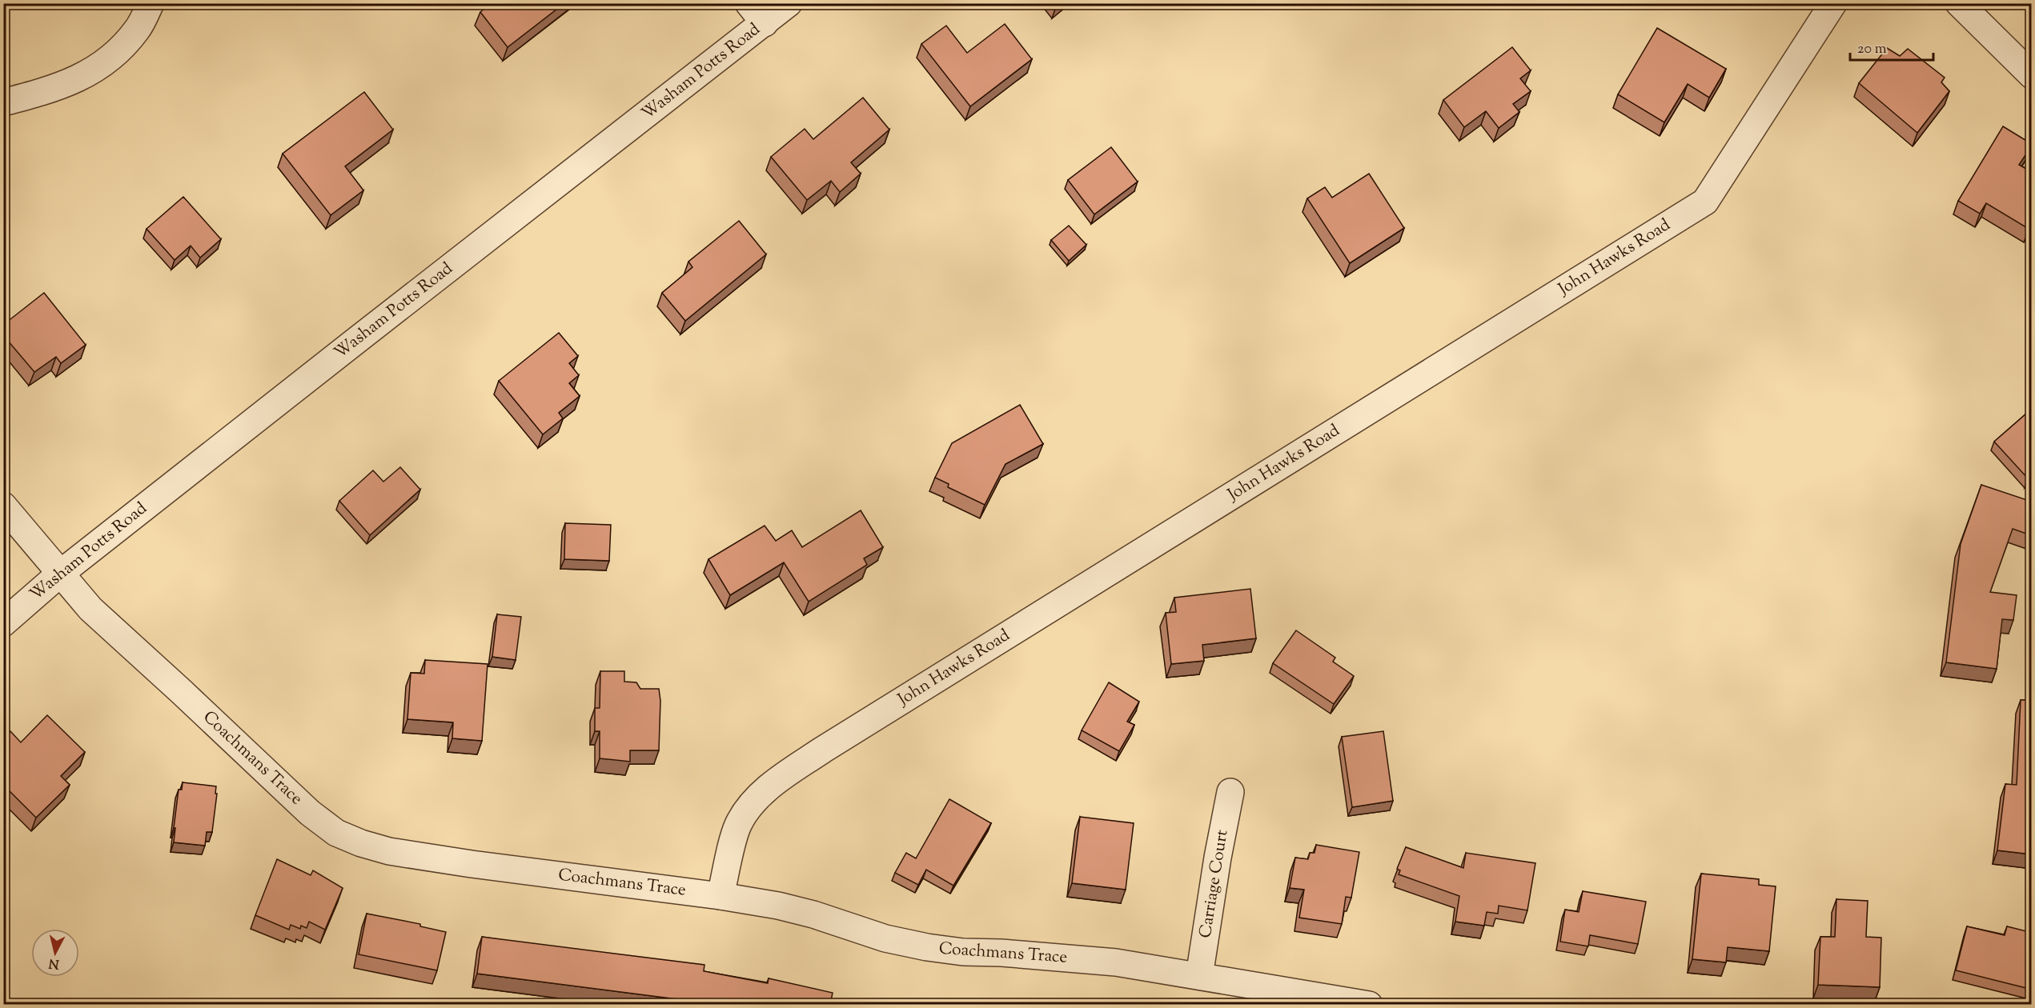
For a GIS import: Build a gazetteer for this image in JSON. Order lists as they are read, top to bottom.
{
  "streets": {
    "street": [
      "Washam Potts Road",
      "John Hawks Road",
      "Coachmans Trace",
      "Carriage Court"
    ]
  },
  "crossings": [
    ["Washam Potts Road", "Coachmans Trace"],
    ["John Hawks Road", "Coachmans Trace"],
    ["Coachmans Trace", "Carriage Court"]
  ],
  "scale_bar": "20 m",
  "north": "bottom"
}
